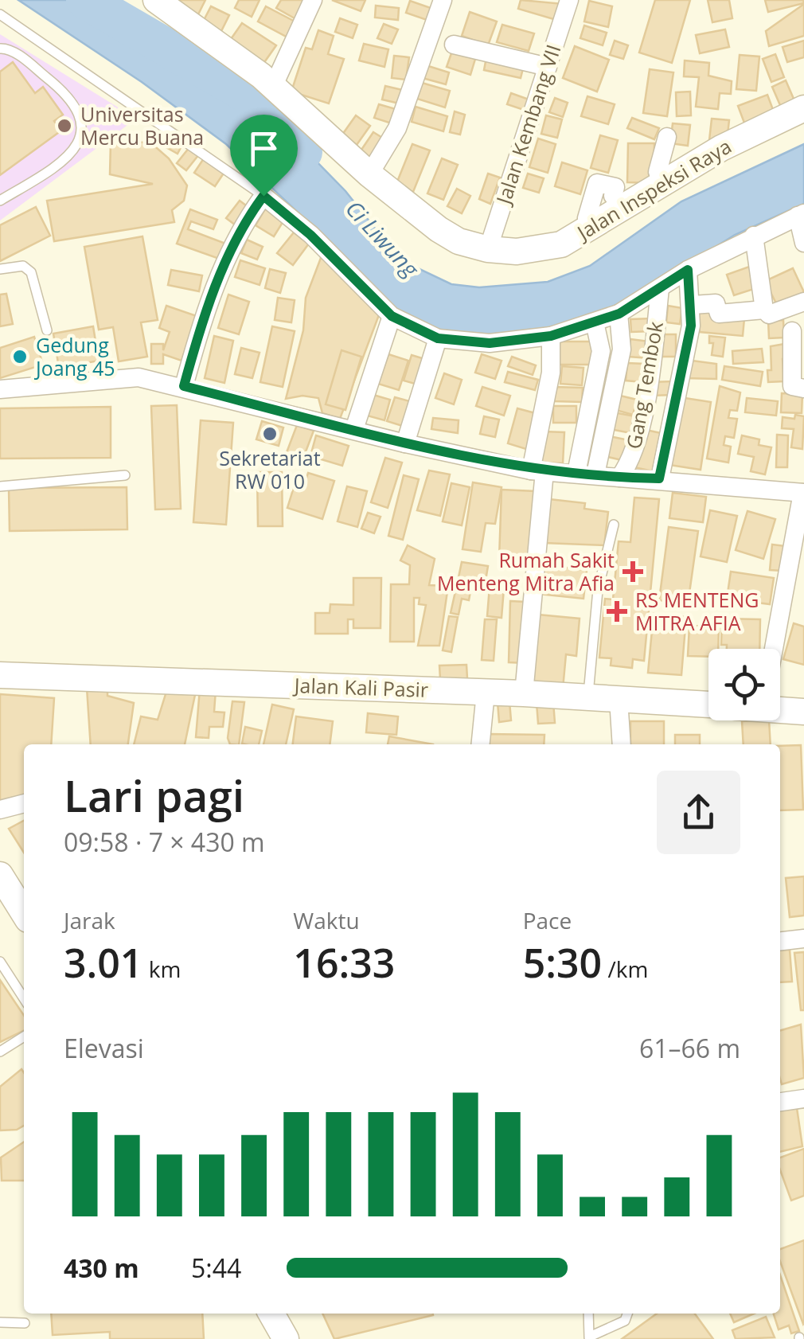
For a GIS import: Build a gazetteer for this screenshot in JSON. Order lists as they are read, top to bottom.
{
  "streets": {
    "street": [
      "Jalan Kembang VII",
      "Jalan Inspeksi Raya",
      "Gang Tembok",
      "Jalan Kali Pasir"
    ]
  },
  "crossings": [
    ["Jalan Kembang VII", "Jalan Inspeksi Raya"]
  ],
  "water": ["Ci Liwung"],
  "places": {
    "other": ["Universitas Mercu Buana", "Gedung Joang 45", "Sekretariat RW 010"],
    "health": ["Rumah Sakit Menteng Mitra Afia", "RS MENTENG MITRA AFIA"]
  },
  "page": {
    "heading": ["Lari pagi", "09:58 · 7 × 430 m"],
    "stats": [
      ["Jarak", "3.01 km"],
      ["Waktu", "16:33"],
      ["Pace", "5:30 /km"]
    ],
    "chart": ["Elevasi", "61–66 m"],
    "list": [
      {
        "name": "430 m",
        "note": "5:44"
      }
    ]
  }
}
